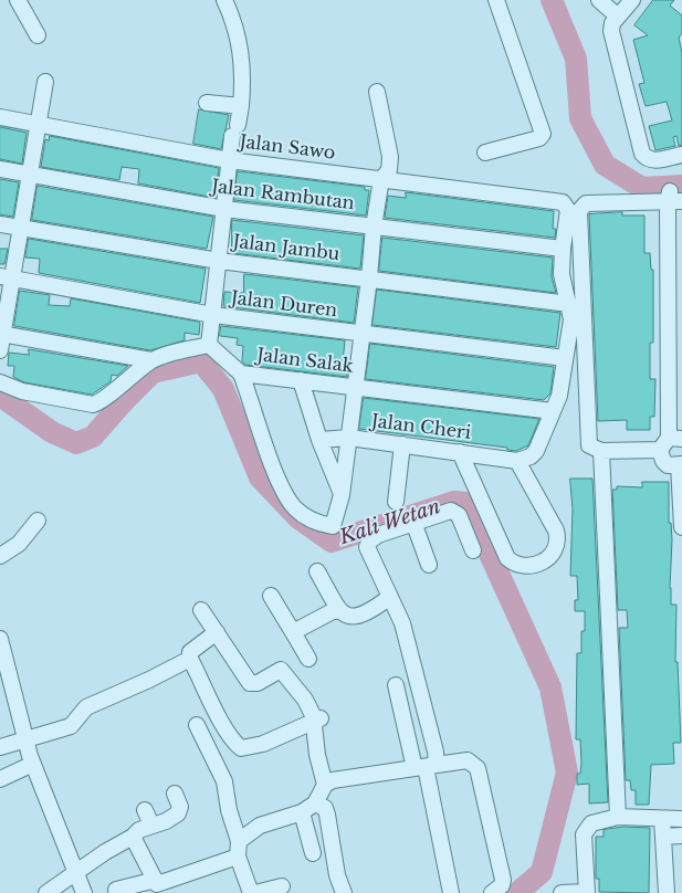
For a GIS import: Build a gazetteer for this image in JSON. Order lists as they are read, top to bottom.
{
  "streets": {
    "street": [
      "Jalan Sawo",
      "Jalan Rambutan",
      "Jalan Jambu",
      "Jalan Duren",
      "Jalan Salak",
      "Jalan Cheri"
    ]
  },
  "crossings": [
    ["Jalan Sawo", "Jalan Rambutan"]
  ],
  "water": ["Kali Wetan"]
}
